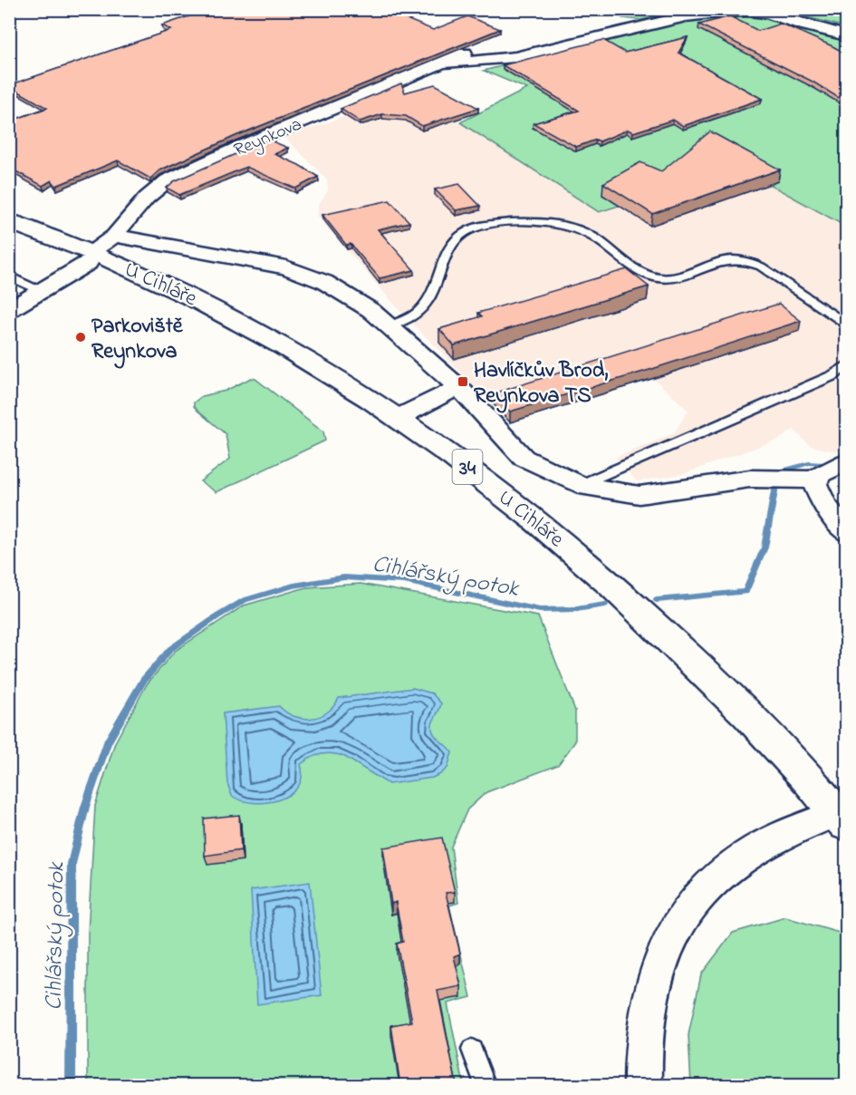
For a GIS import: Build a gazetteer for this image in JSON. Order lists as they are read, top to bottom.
{
  "streets": {
    "main road": ["U Cihláře", "34"],
    "street": ["Reynkova"]
  },
  "crossings": [
    ["Reynkova", "U Cihláře"]
  ],
  "water": ["Cihlářský potok"],
  "places": {
    "other": ["Parkoviště Reynkova"],
    "transit": ["Havlíčkův Brod, Reynkova TS"]
  }
}
